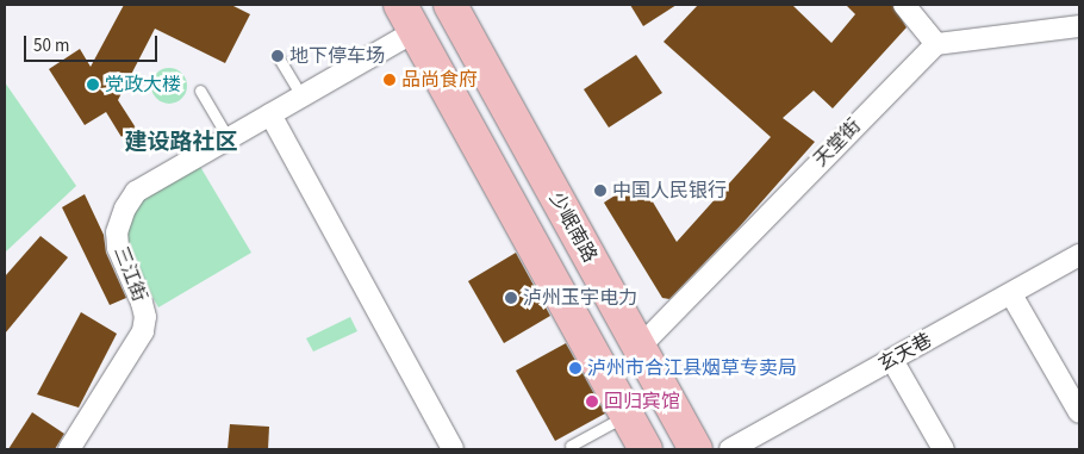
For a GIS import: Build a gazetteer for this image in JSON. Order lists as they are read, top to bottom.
{
  "streets": {
    "main road": ["少岷南路"],
    "street": ["天堂街", "三江街", "玄天巷"]
  },
  "crossings": [
    ["天堂街", "少岷南路"]
  ],
  "districts": ["建设路社区"],
  "places": [
    "地下停车场",
    "品尚食府",
    "党政大楼",
    "中国人民银行",
    "泸州玉宇电力",
    "泸州市合江县烟草专卖局",
    "回归宾馆"
  ],
  "scale_bar": "50 m"
}
